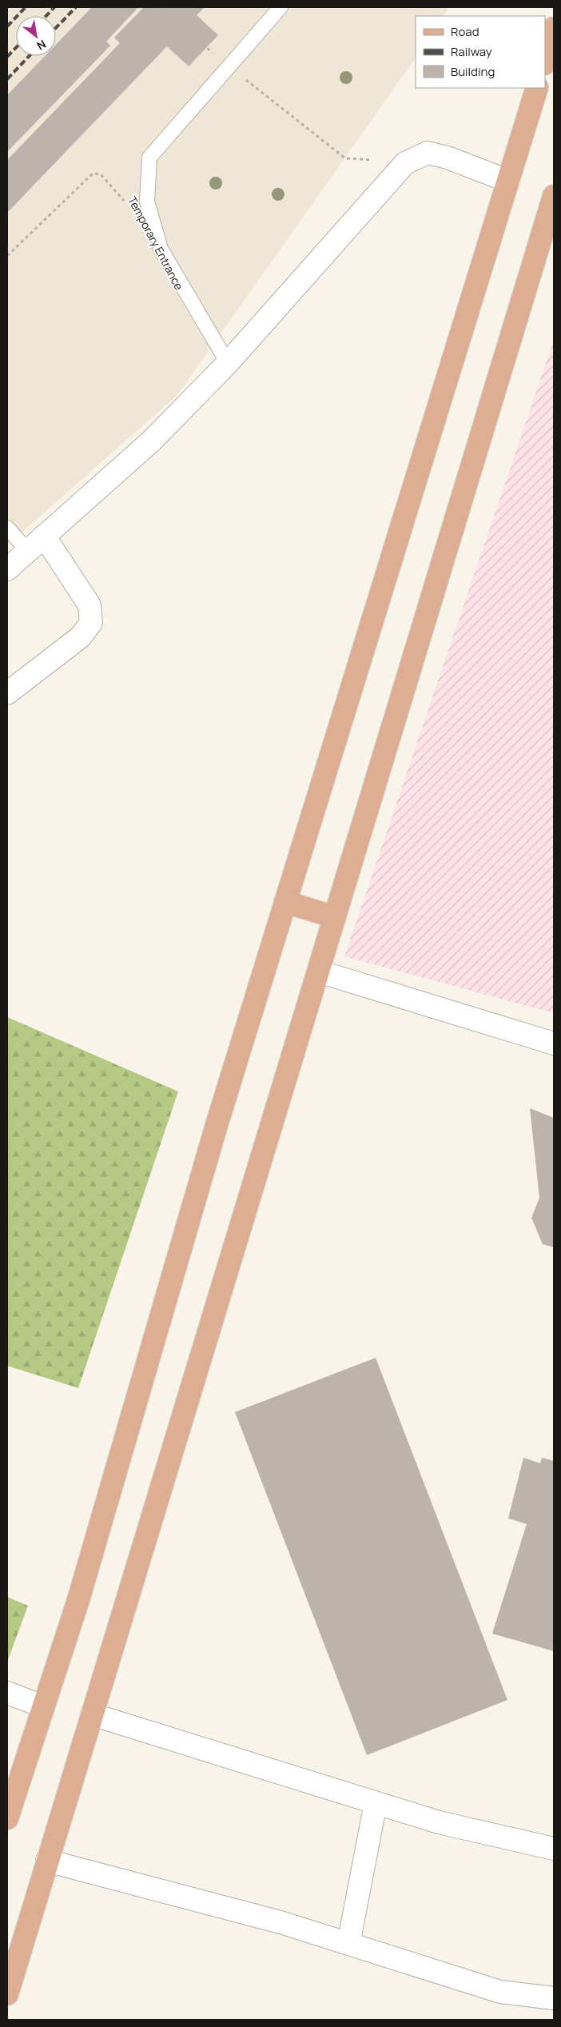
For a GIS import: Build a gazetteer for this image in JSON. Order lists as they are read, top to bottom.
{
  "streets": {
    "path": ["Temporary Entrance"]
  },
  "legend": ["Road", "Railway", "Building"],
  "north": "bottom right"
}
